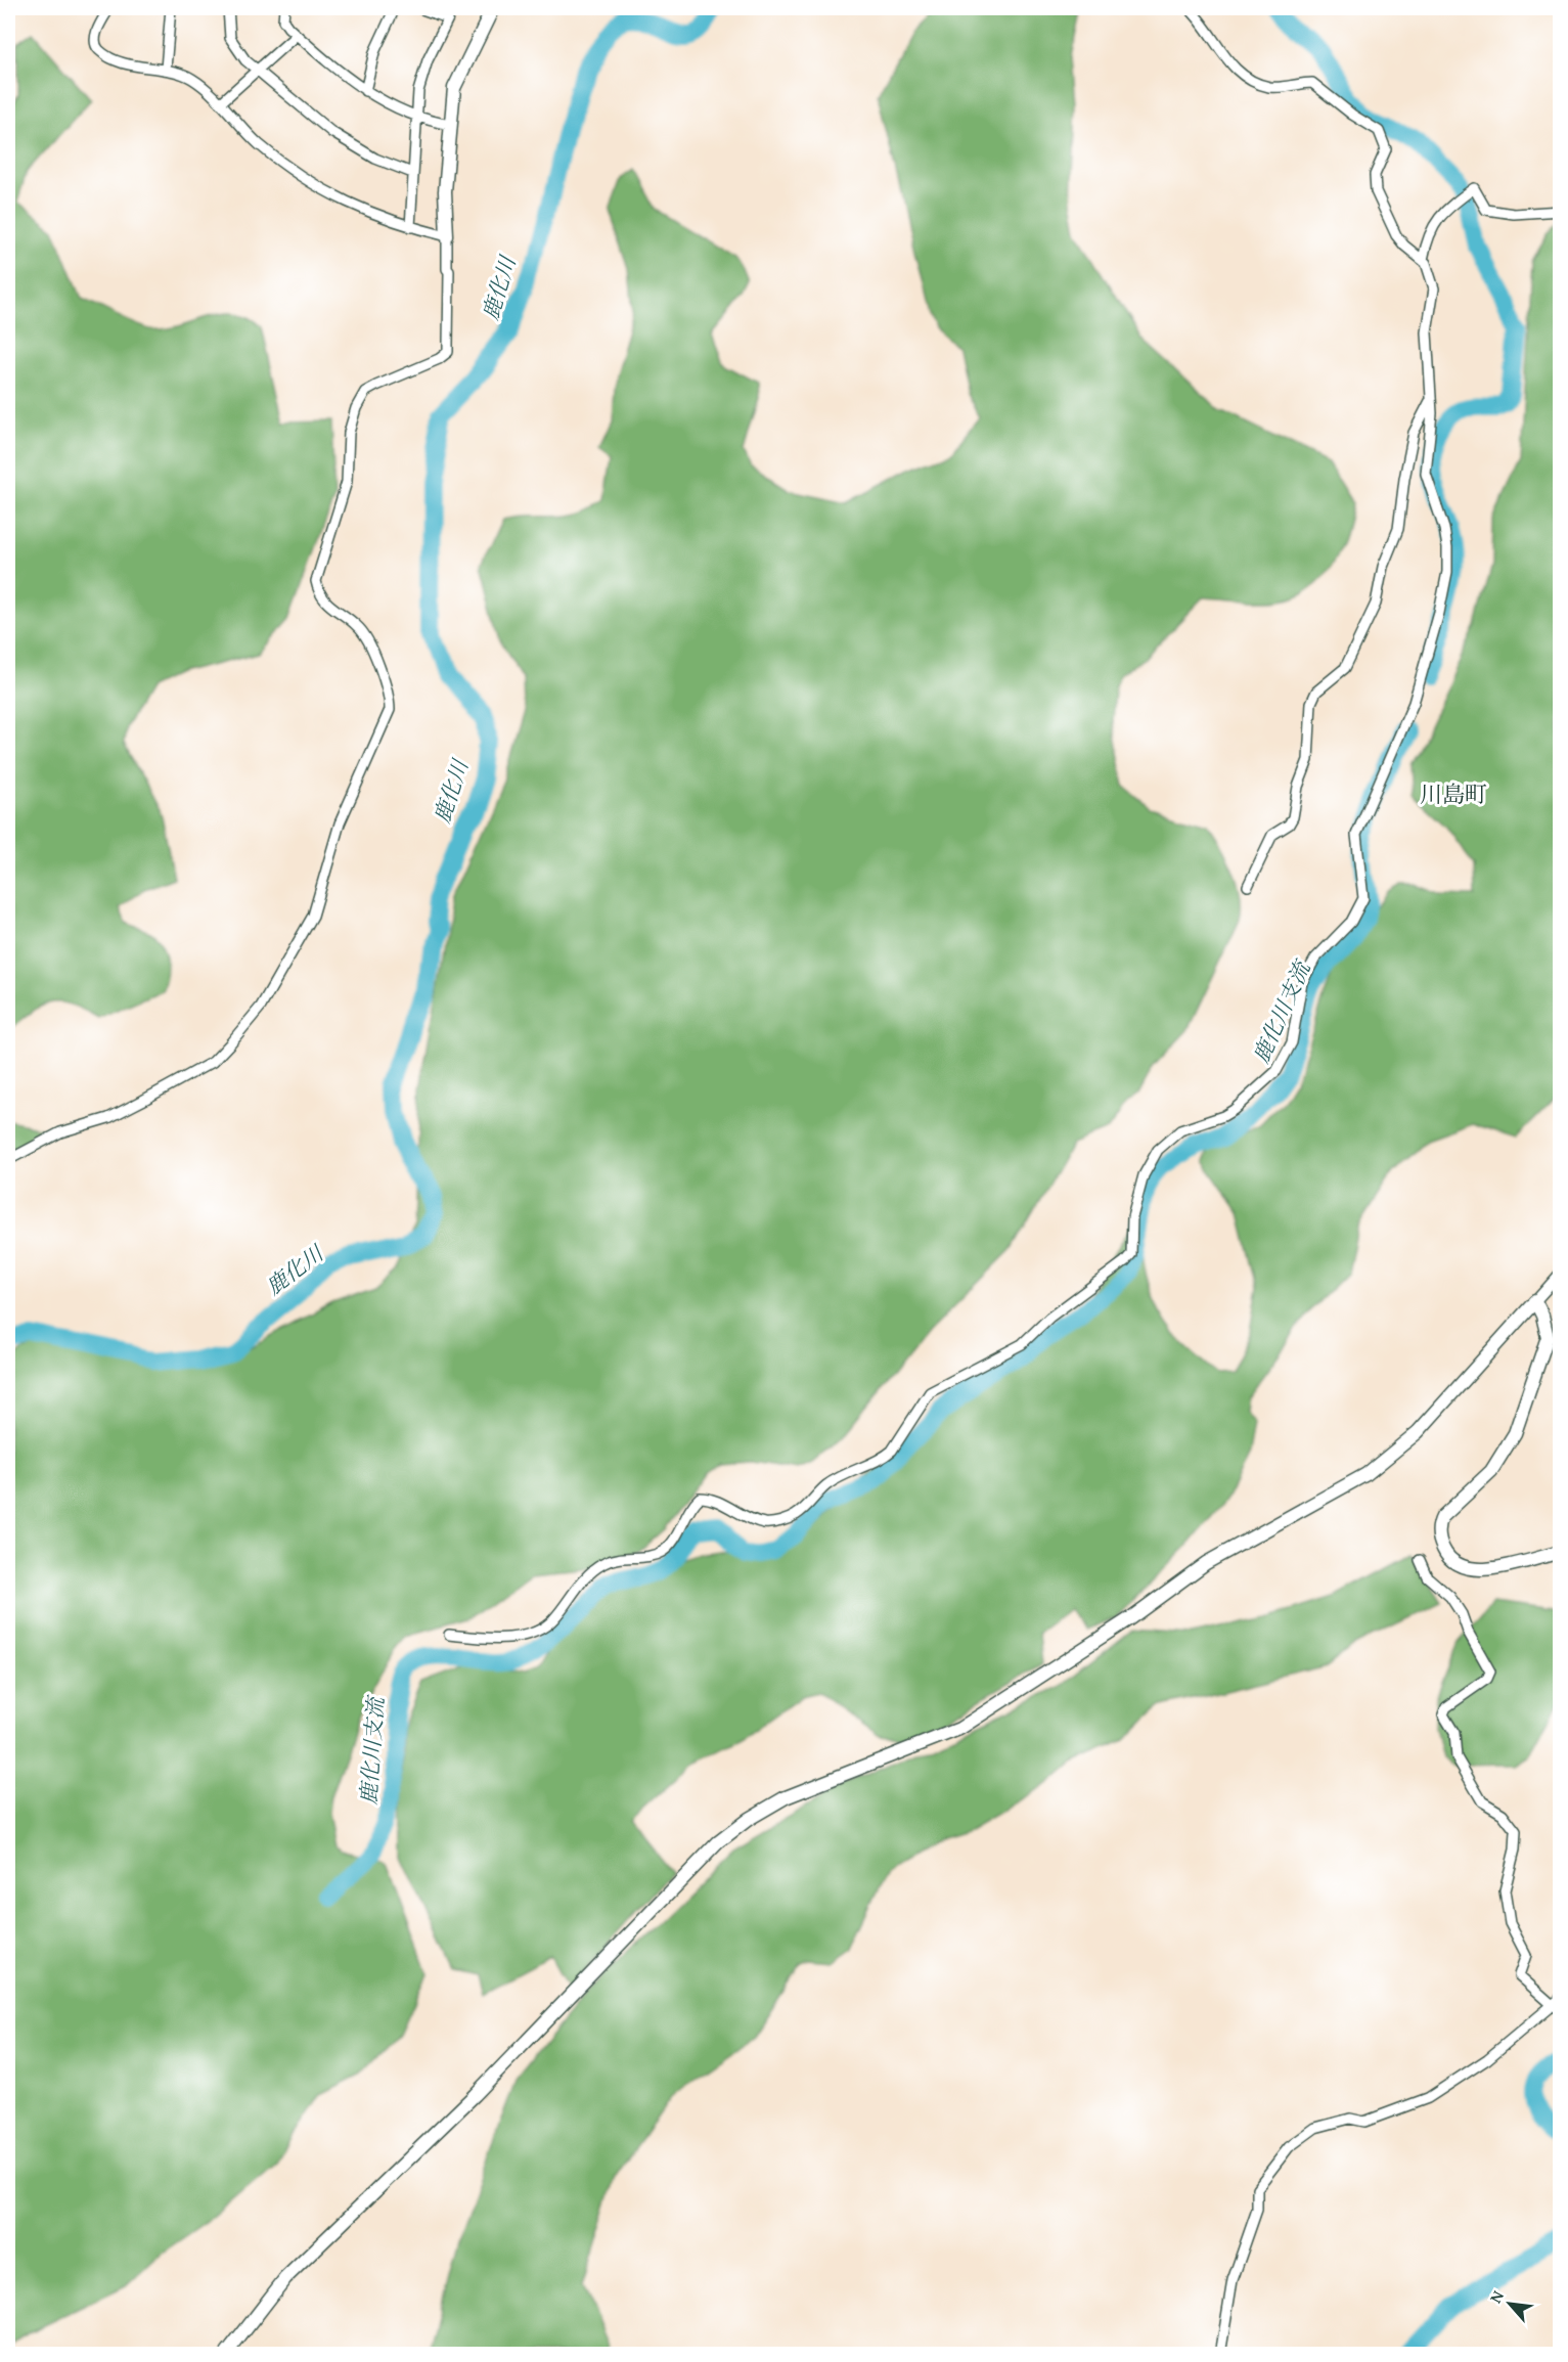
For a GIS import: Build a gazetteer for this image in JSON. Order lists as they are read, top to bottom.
{
  "districts": ["川島町"],
  "water": ["鹿化川", "鹿化川支流"],
  "north": "top left"
}
